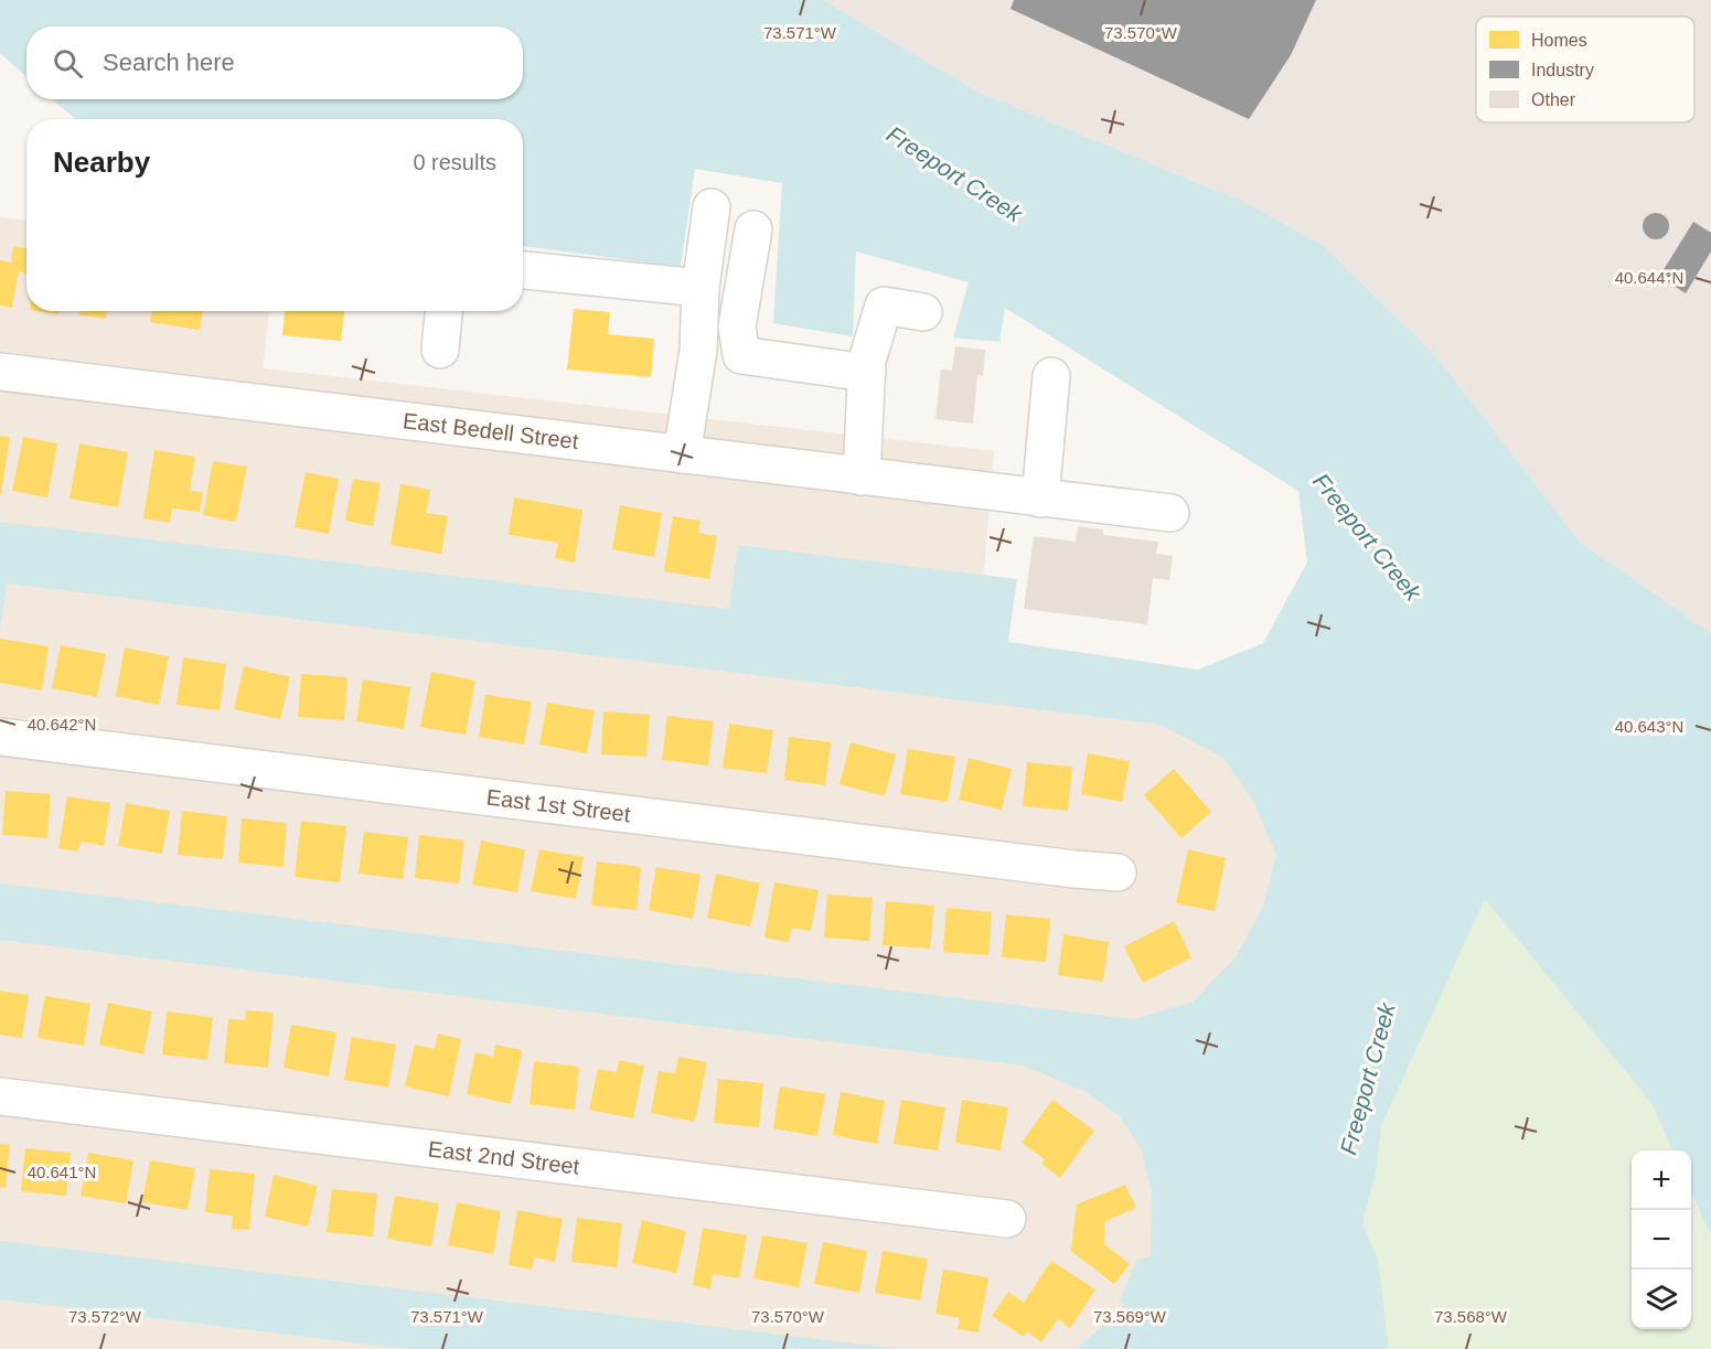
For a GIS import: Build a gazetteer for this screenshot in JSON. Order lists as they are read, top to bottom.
{
  "streets": {
    "street": ["East Bedell Street", "East 1st Street", "East 2nd Street"]
  },
  "water": ["Freeport Creek"],
  "legend": ["Homes", "Industry", "Other"],
  "page": {
    "search": "Search here",
    "heading": ["Nearby", "0 results"],
    "map_buttons": ["+", "−"]
  },
  "coordinates": [
    "73.571°W",
    "73.570°W",
    "40.644°N",
    "40.642°N",
    "40.643°N",
    "40.641°N",
    "73.572°W",
    "73.569°W",
    "73.568°W"
  ]
}
